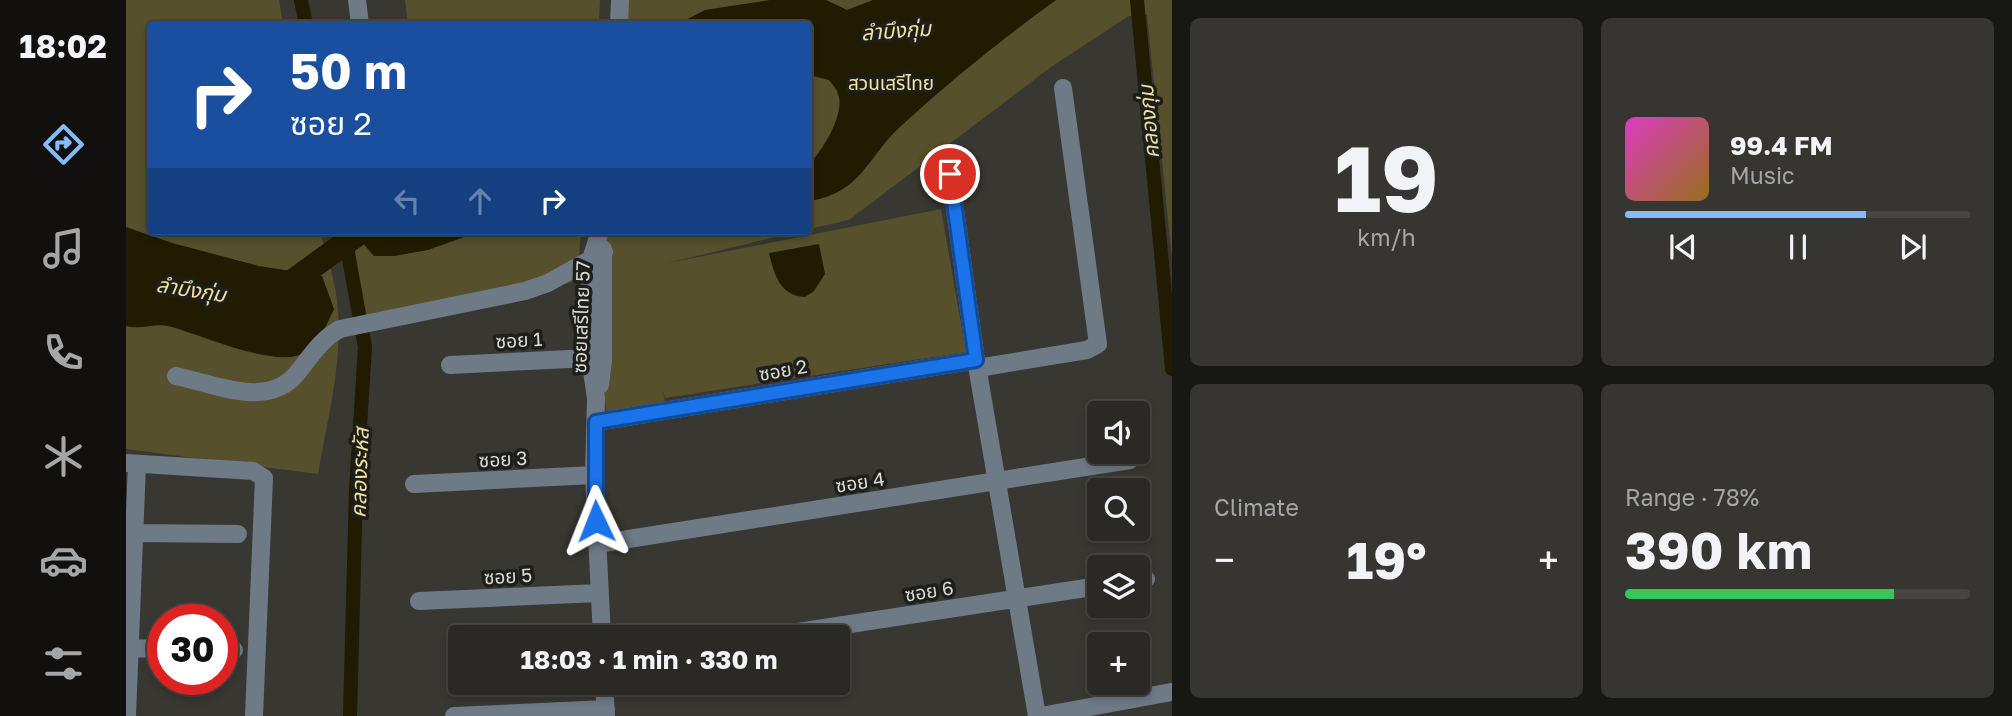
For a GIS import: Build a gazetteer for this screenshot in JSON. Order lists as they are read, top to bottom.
{
  "streets": {
    "street": [
      "ซอยเสรีไทย 57",
      "ซอย 1",
      "ซอย 2",
      "ซอย 3",
      "ซอย 4",
      "ซอย 5",
      "ซอย 6"
    ]
  },
  "crossings": [
    ["ซอยเสรีไทย 57", "ซอย 1"],
    ["ซอยเสรีไทย 57", "ซอย 2"],
    ["ซอยเสรีไทย 57", "ซอย 3"],
    ["ซอยเสรีไทย 57", "ซอย 4"],
    ["ซอยเสรีไทย 57", "ซอย 5"]
  ],
  "water": ["ลำบึงกุ่ม", "คลองกุ่ม", "คลองระหัส"],
  "parks": ["สวนเสรีไทย"],
  "page": {
    "tabs": "18:02",
    "tile": [
      ["19", "km/h"],
      "Climate",
      ["Range · 78%", "390 km"]
    ],
    "turn": ["50 m", "ซอย 2"],
    "song": ["99.4 FM", "Music"],
    "map_buttons": "+",
    "heat": ["−", "19°", "+"],
    "limit": "30",
    "trip": "18:03 · 1 min · 330 m"
  }
}
